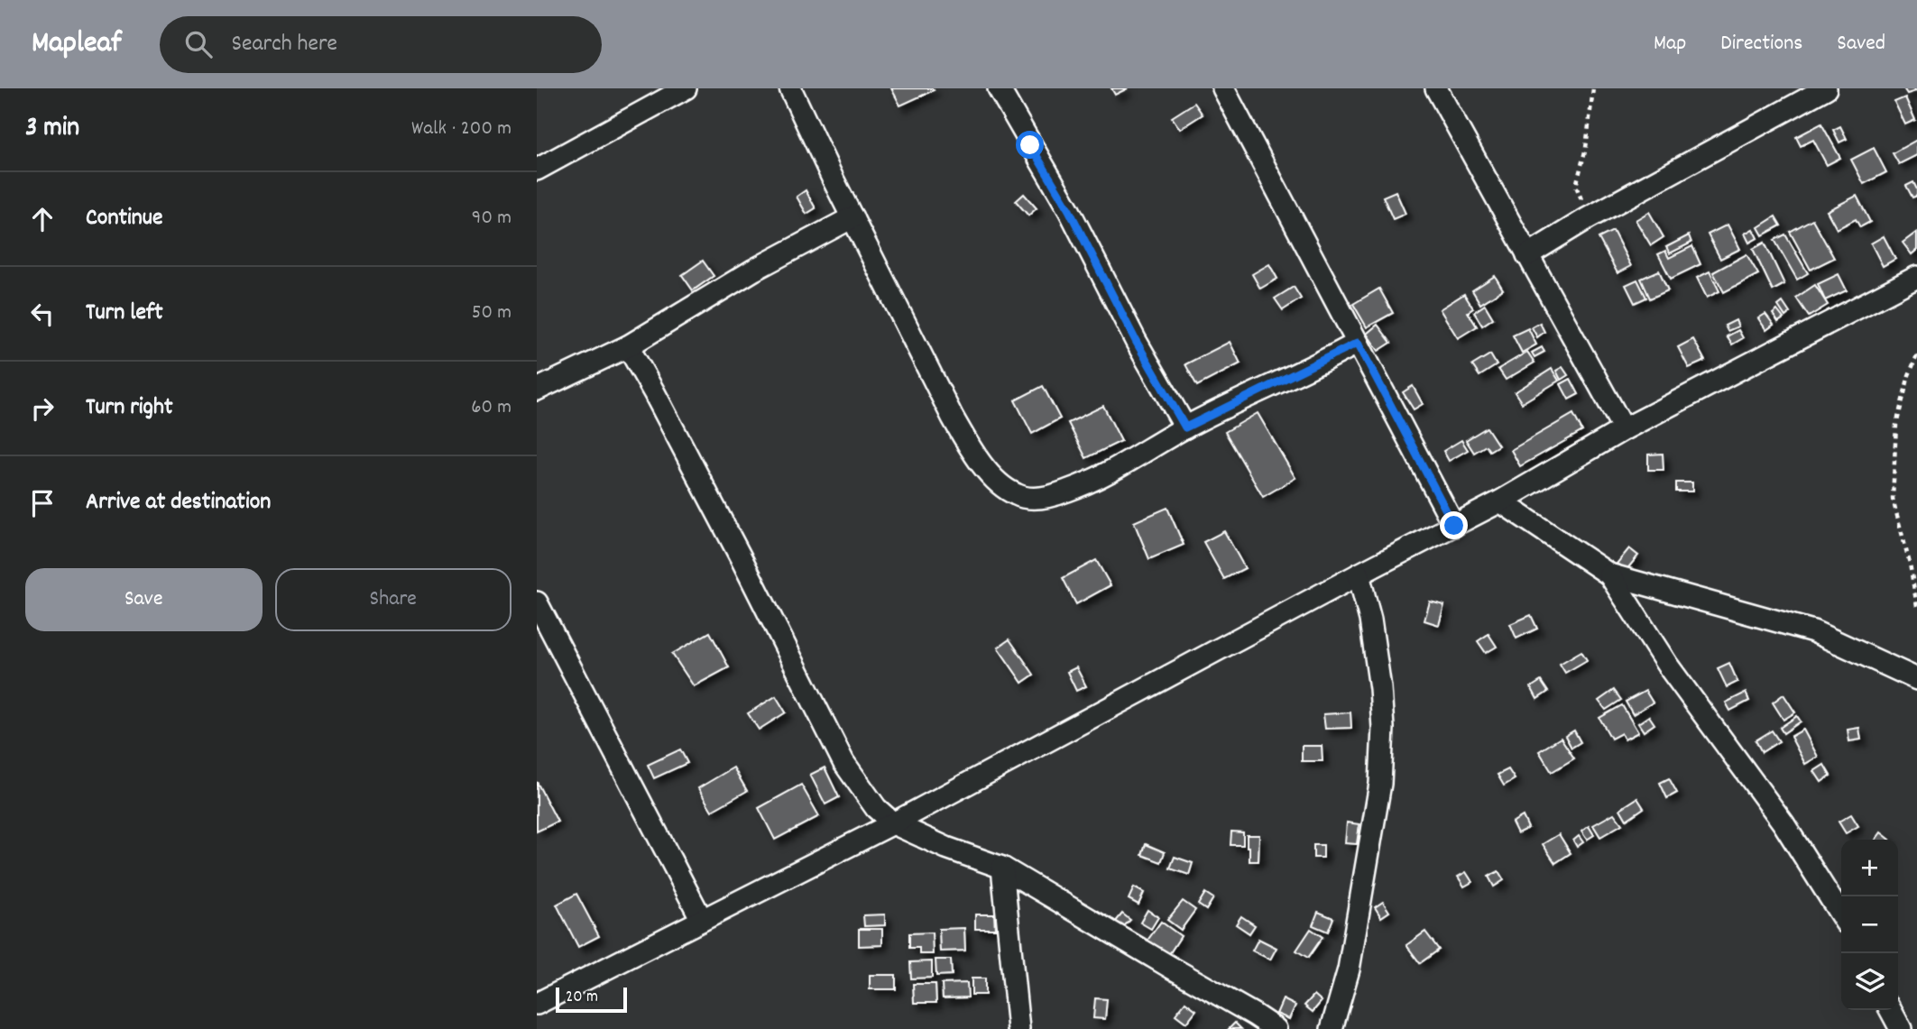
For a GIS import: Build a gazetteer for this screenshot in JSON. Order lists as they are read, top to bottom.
{
  "scale_bar": "20 m",
  "page": {
    "header": "Mapleaf",
    "search": "Search here",
    "nav": ["Map", "Directions", "Saved"],
    "heading": ["3 min", "Walk · 200 m"],
    "list": [
      ["Continue", "90 m"],
      ["Turn left", "50 m"],
      ["Turn right", "60 m"],
      "Arrive at destination"
    ],
    "buttons": ["Save", "Share"],
    "map_buttons": ["+", "−"],
    "scale": "20 m"
  }
}
